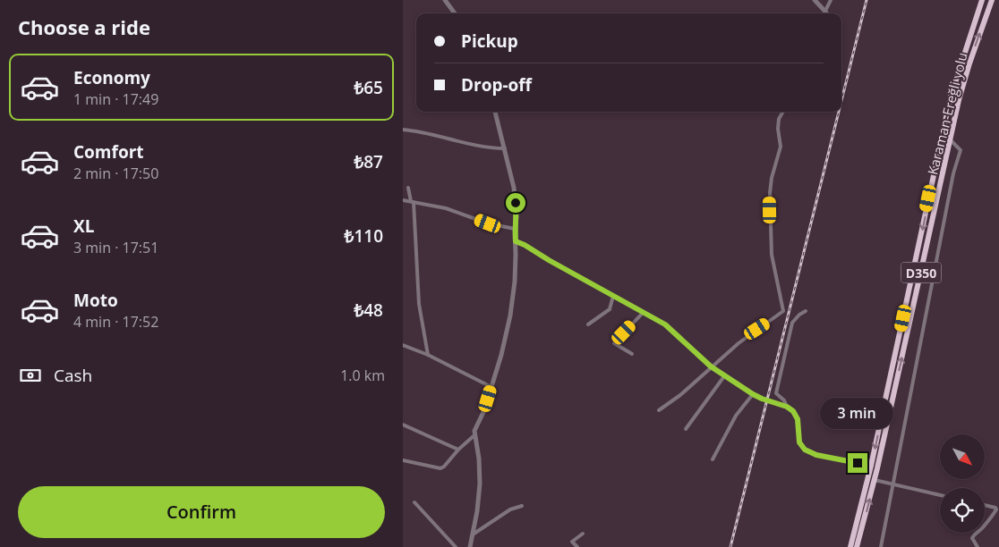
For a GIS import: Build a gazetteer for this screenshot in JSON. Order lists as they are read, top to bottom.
{
  "streets": {
    "highway": ["Karaman-Ereğli yolu", "D350"]
  },
  "north": "bottom right",
  "page": {
    "heading": "Choose a ride",
    "banner": ["Pickup", "Drop-off"],
    "list": [
      {
        "name": "Economy",
        "note": "1 min · 17:49",
        "value": "₺65"
      },
      {
        "name": "Comfort",
        "note": "2 min · 17:50",
        "value": "₺87"
      },
      {
        "name": "XL",
        "note": "3 min · 17:51",
        "value": "₺110"
      },
      {
        "name": "Moto",
        "note": "4 min · 17:52",
        "value": "₺48"
      }
    ],
    "pay": ["Cash", "1.0 km"],
    "bubble": "3 min",
    "buttons": "Confirm"
  }
}
